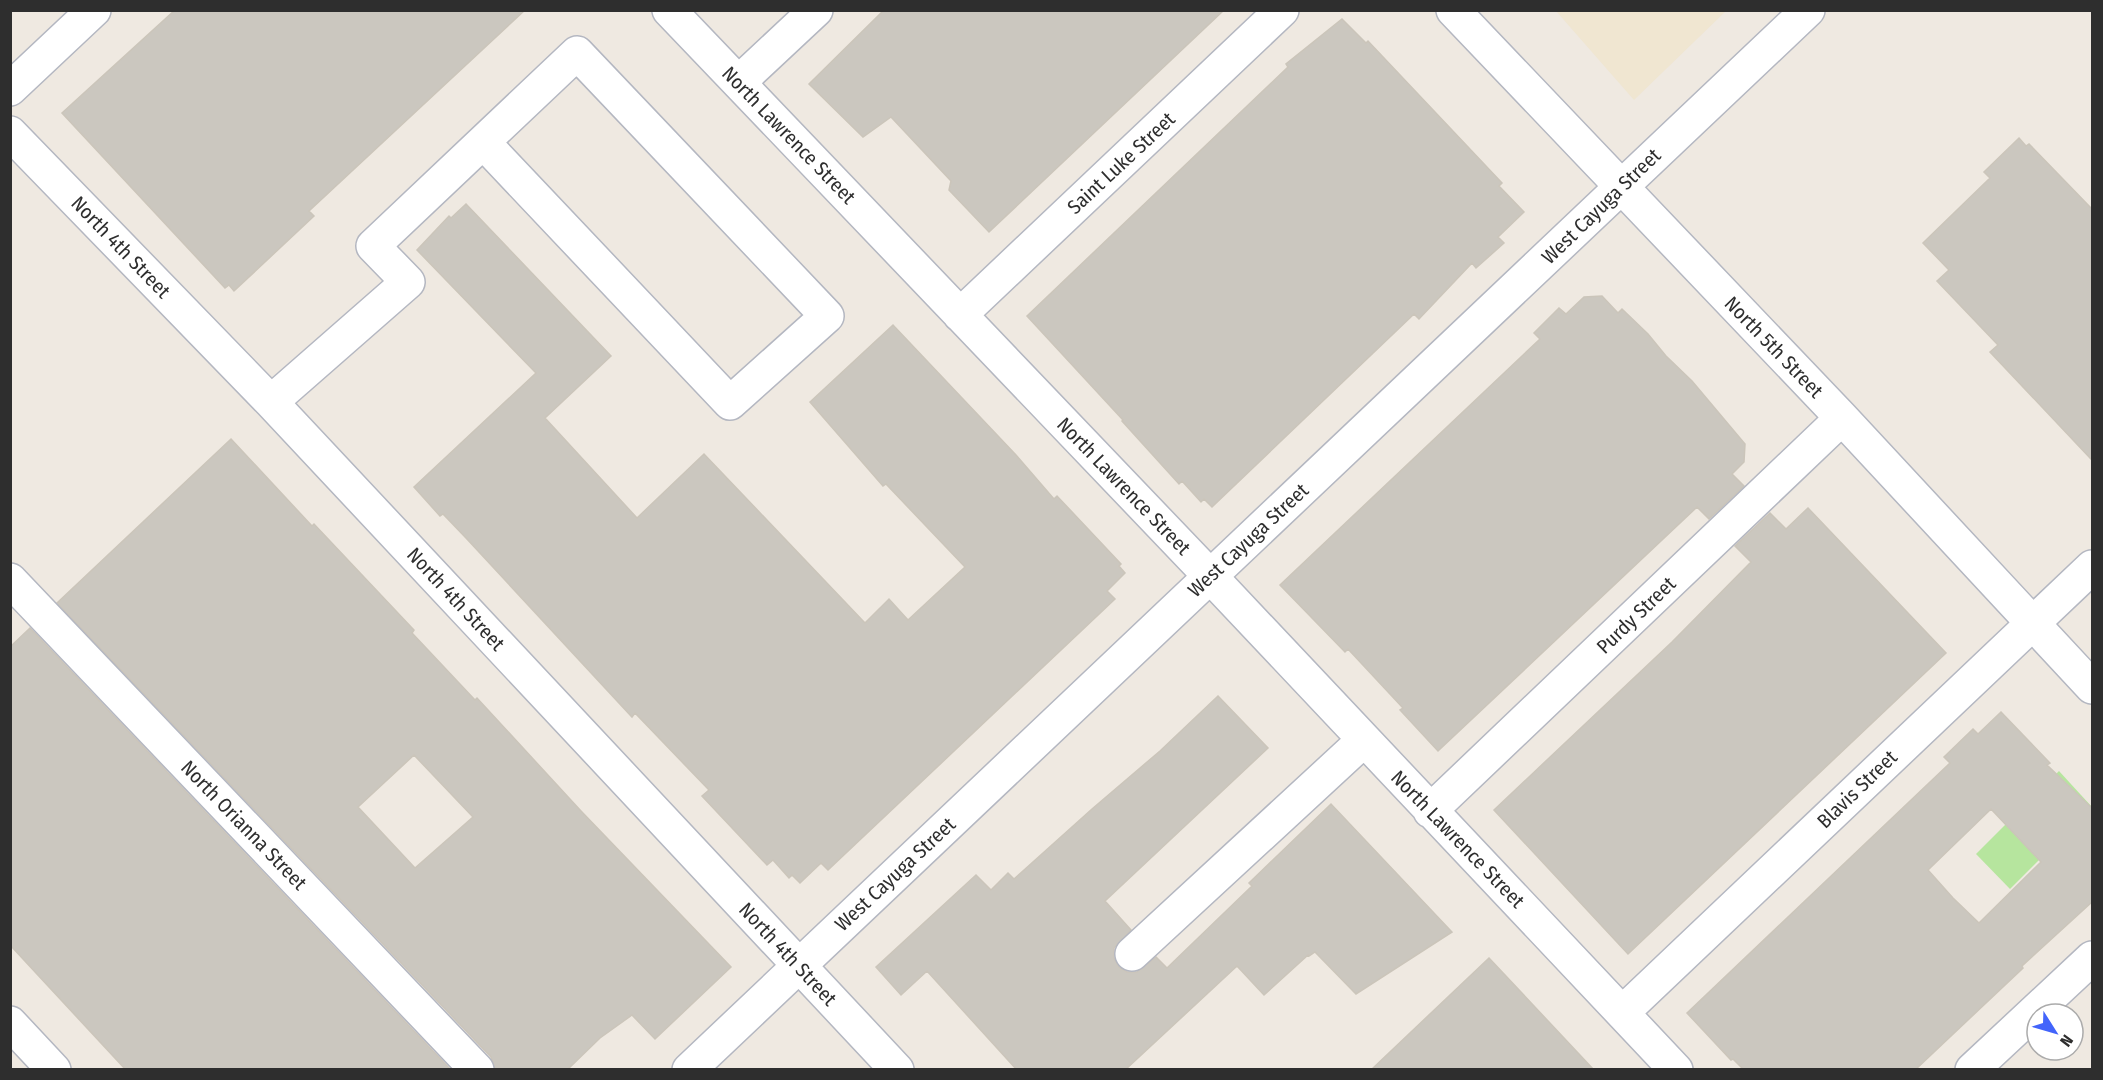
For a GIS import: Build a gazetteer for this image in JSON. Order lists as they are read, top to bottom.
{
  "streets": {
    "street": [
      "North Lawrence Street",
      "Saint Luke Street",
      "West Cayuga Street",
      "North 4th Street",
      "North 5th Street",
      "Purdy Street",
      "Blavis Street",
      "North Orianna Street"
    ]
  },
  "crossings": [
    ["North Lawrence Street", "Saint Luke Street"],
    ["North Lawrence Street", "West Cayuga Street"],
    ["North Lawrence Street", "Purdy Street"],
    ["North Lawrence Street", "Blavis Street"],
    ["West Cayuga Street", "North 4th Street"],
    ["West Cayuga Street", "North 5th Street"],
    ["North 5th Street", "Purdy Street"],
    ["North 5th Street", "Blavis Street"]
  ],
  "north": "bottom right"
}
